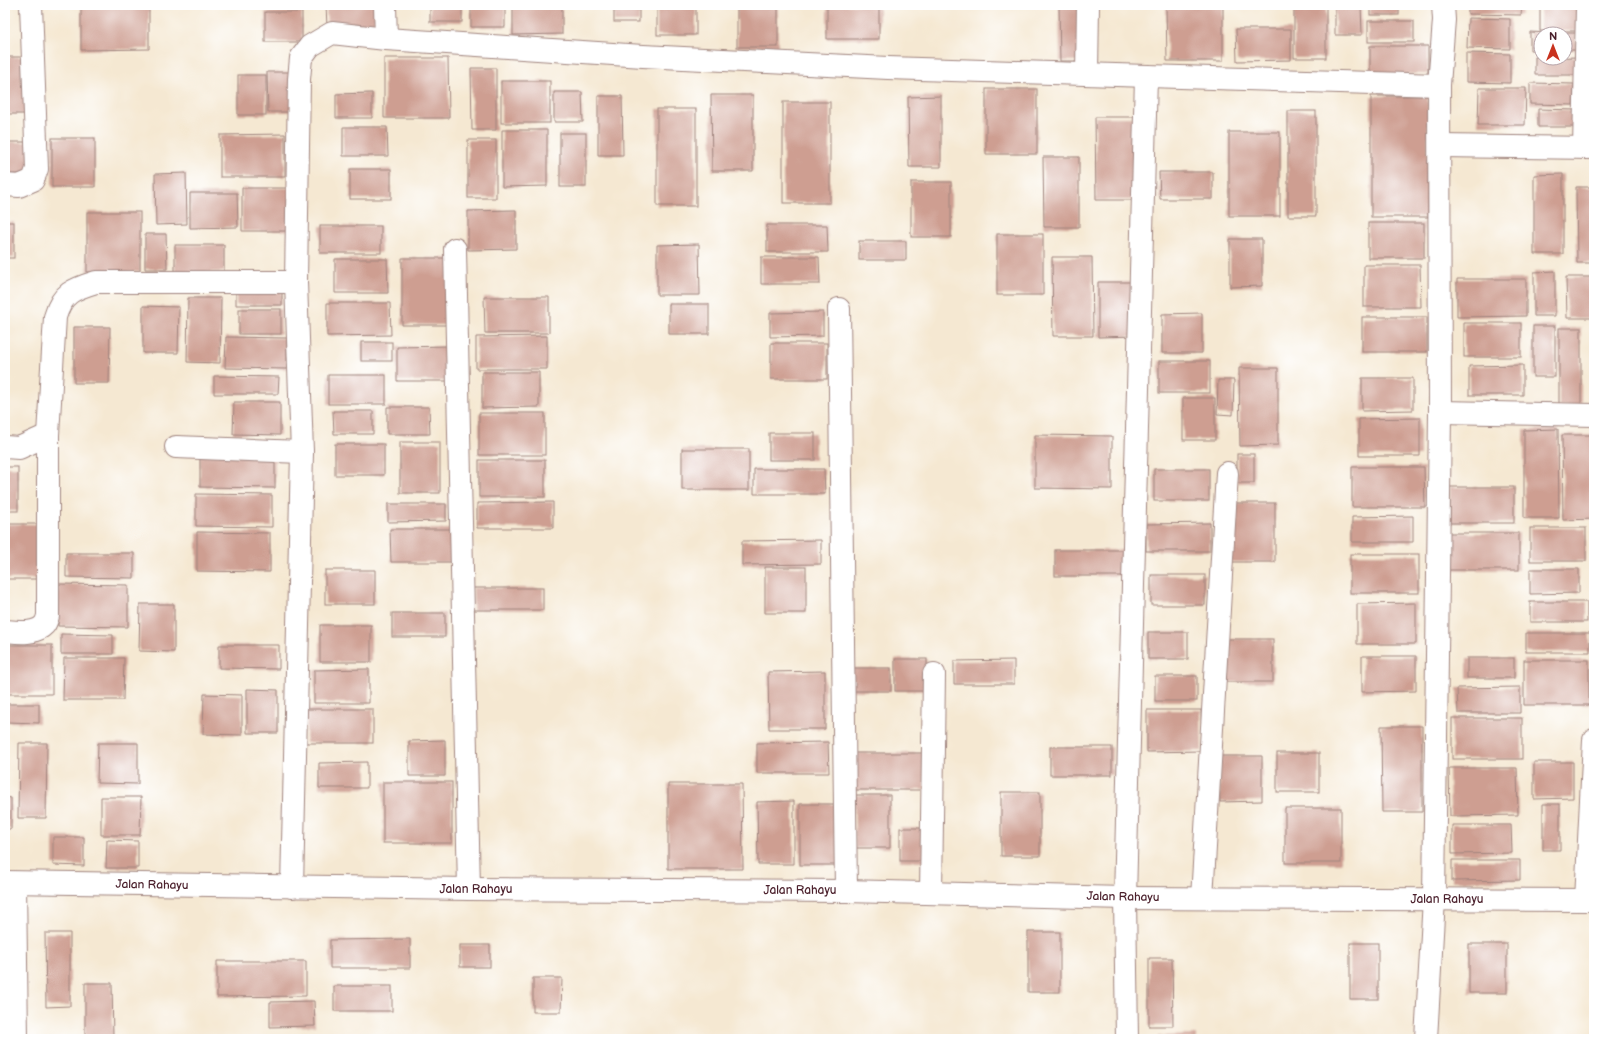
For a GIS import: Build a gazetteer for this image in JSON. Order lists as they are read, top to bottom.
{
  "streets": {
    "street": ["Jalan Rahayu"]
  },
  "north": "top"
}
